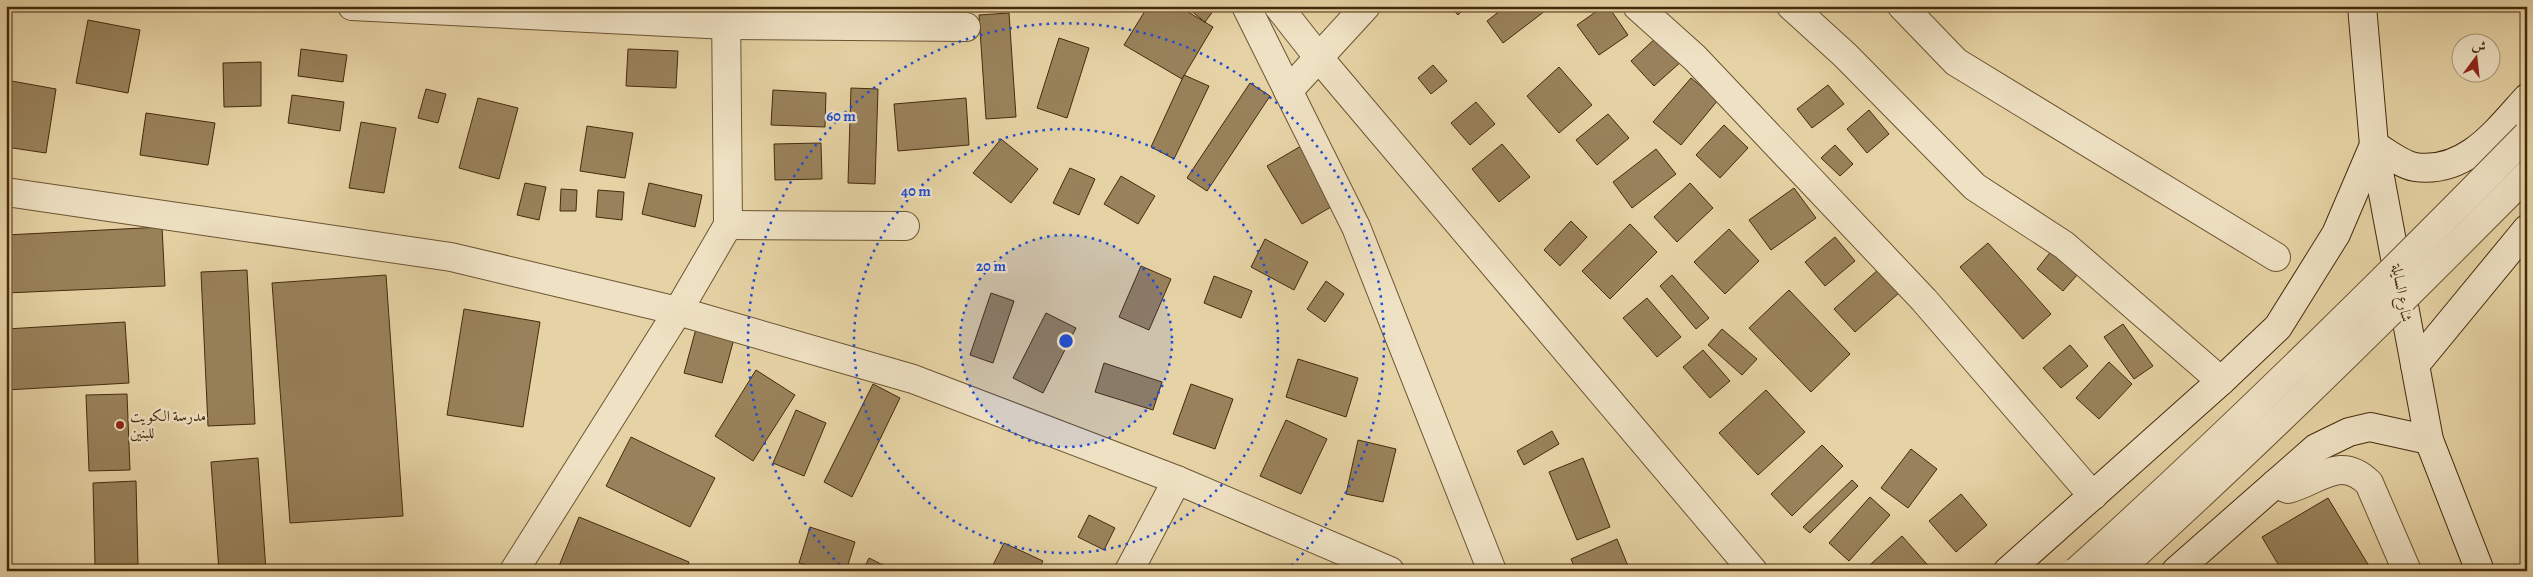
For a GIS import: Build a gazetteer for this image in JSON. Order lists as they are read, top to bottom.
{
  "streets": {
    "street": ["شارع السايلة"]
  },
  "places": ["مدرسة الكويت للبنين"],
  "north": "top",
  "rings": ["60 m", "40 m", "20 m"]
}
